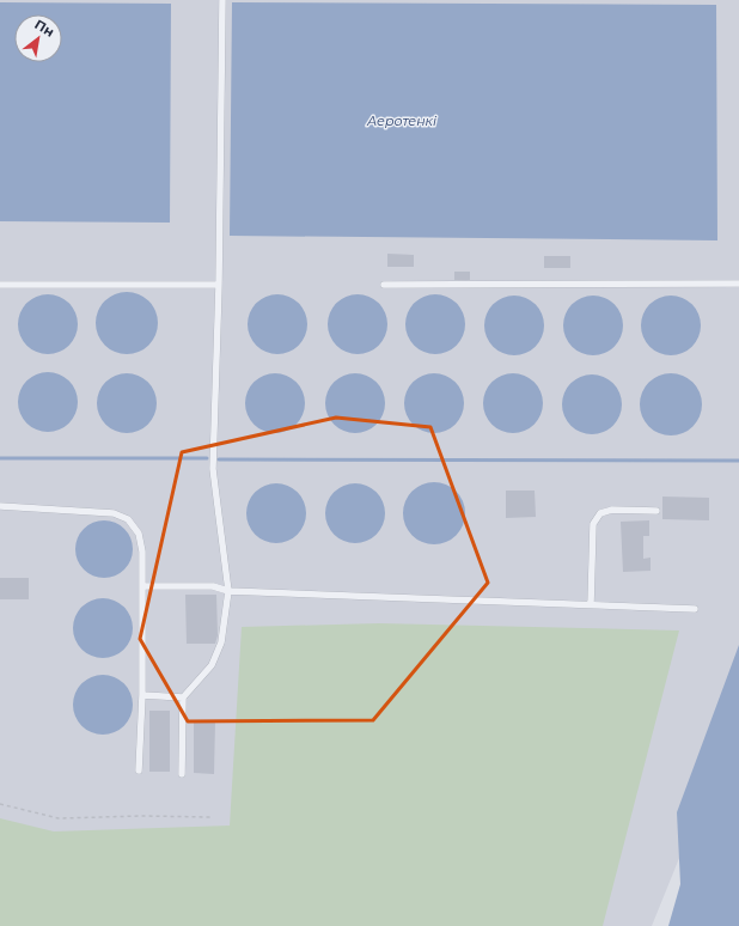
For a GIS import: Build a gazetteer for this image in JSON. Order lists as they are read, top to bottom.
{
  "water": ["Аеротенкі"],
  "north": "top right"
}
